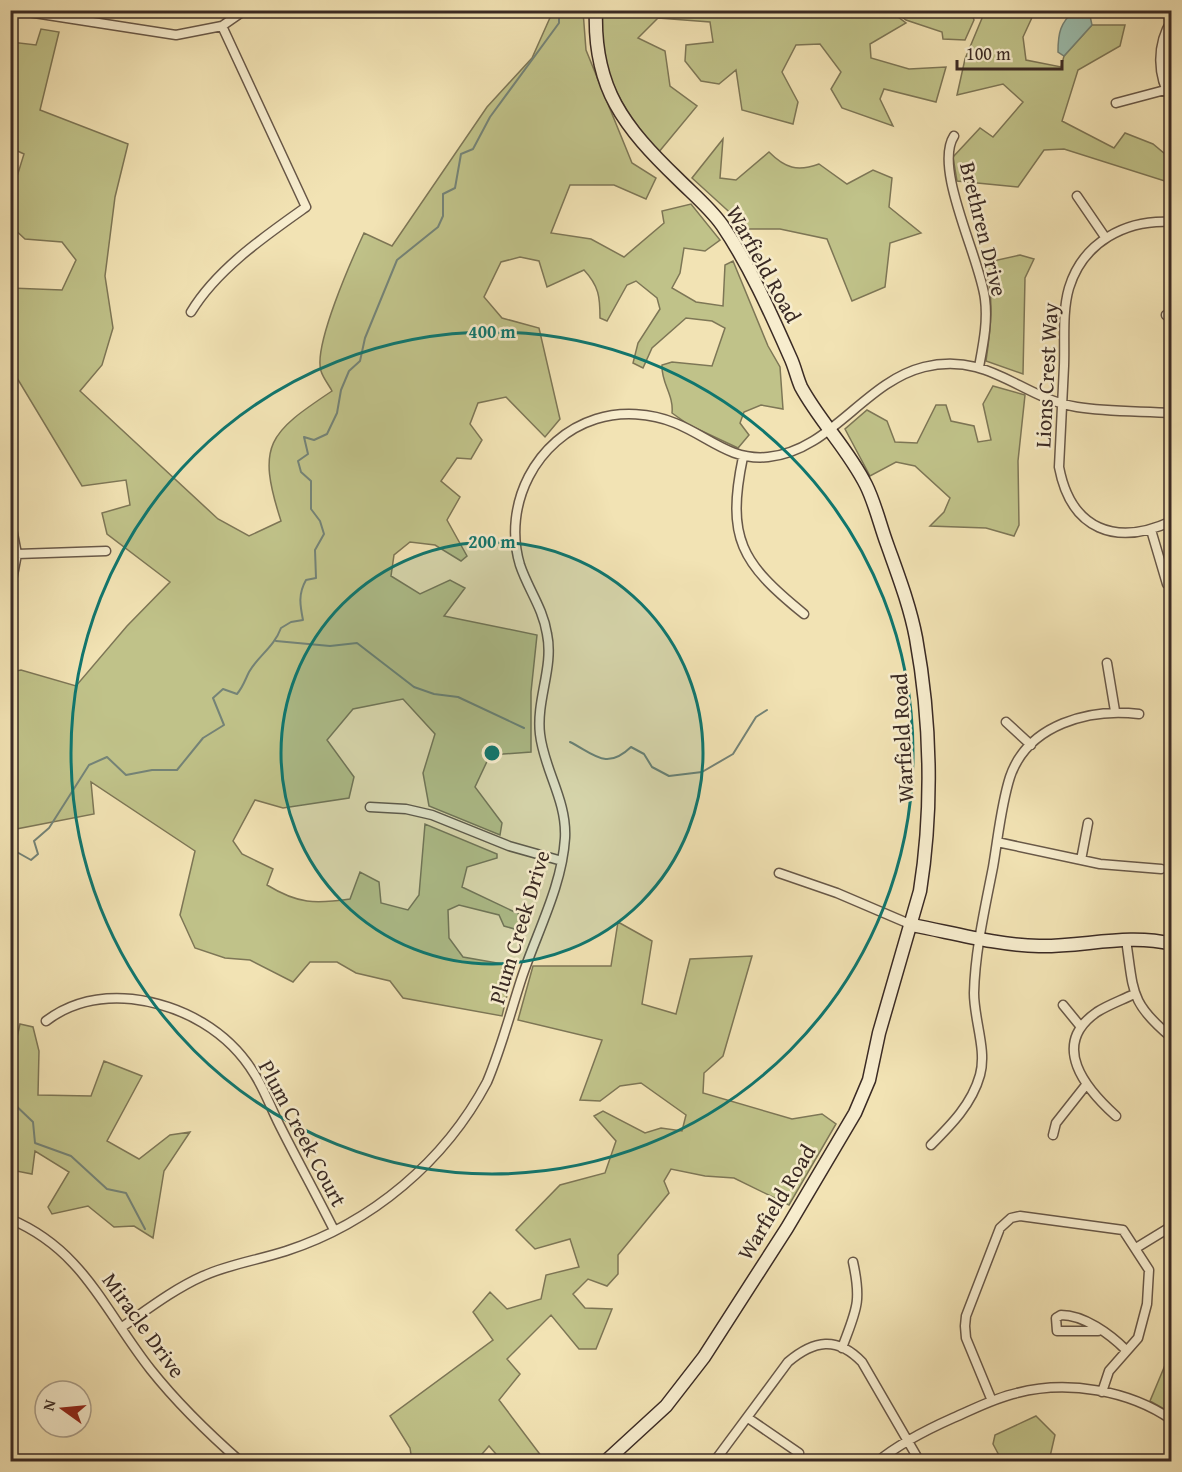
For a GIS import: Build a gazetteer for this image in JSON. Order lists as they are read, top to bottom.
{
  "streets": {
    "street": [
      "Brethren Drive",
      "Warfield Road",
      "Lions Crest Way",
      "Plum Creek Drive",
      "Plum Creek Court",
      "Miracle Drive"
    ]
  },
  "crossings": [
    ["Brethren Drive", "Plum Creek Drive"],
    ["Warfield Road", "Plum Creek Drive"],
    ["Lions Crest Way", "Plum Creek Drive"],
    ["Plum Creek Drive", "Plum Creek Court"],
    ["Plum Creek Drive", "Miracle Drive"]
  ],
  "scale_bar": "100 m",
  "north": "left",
  "rings": ["400 m", "200 m"]
}
